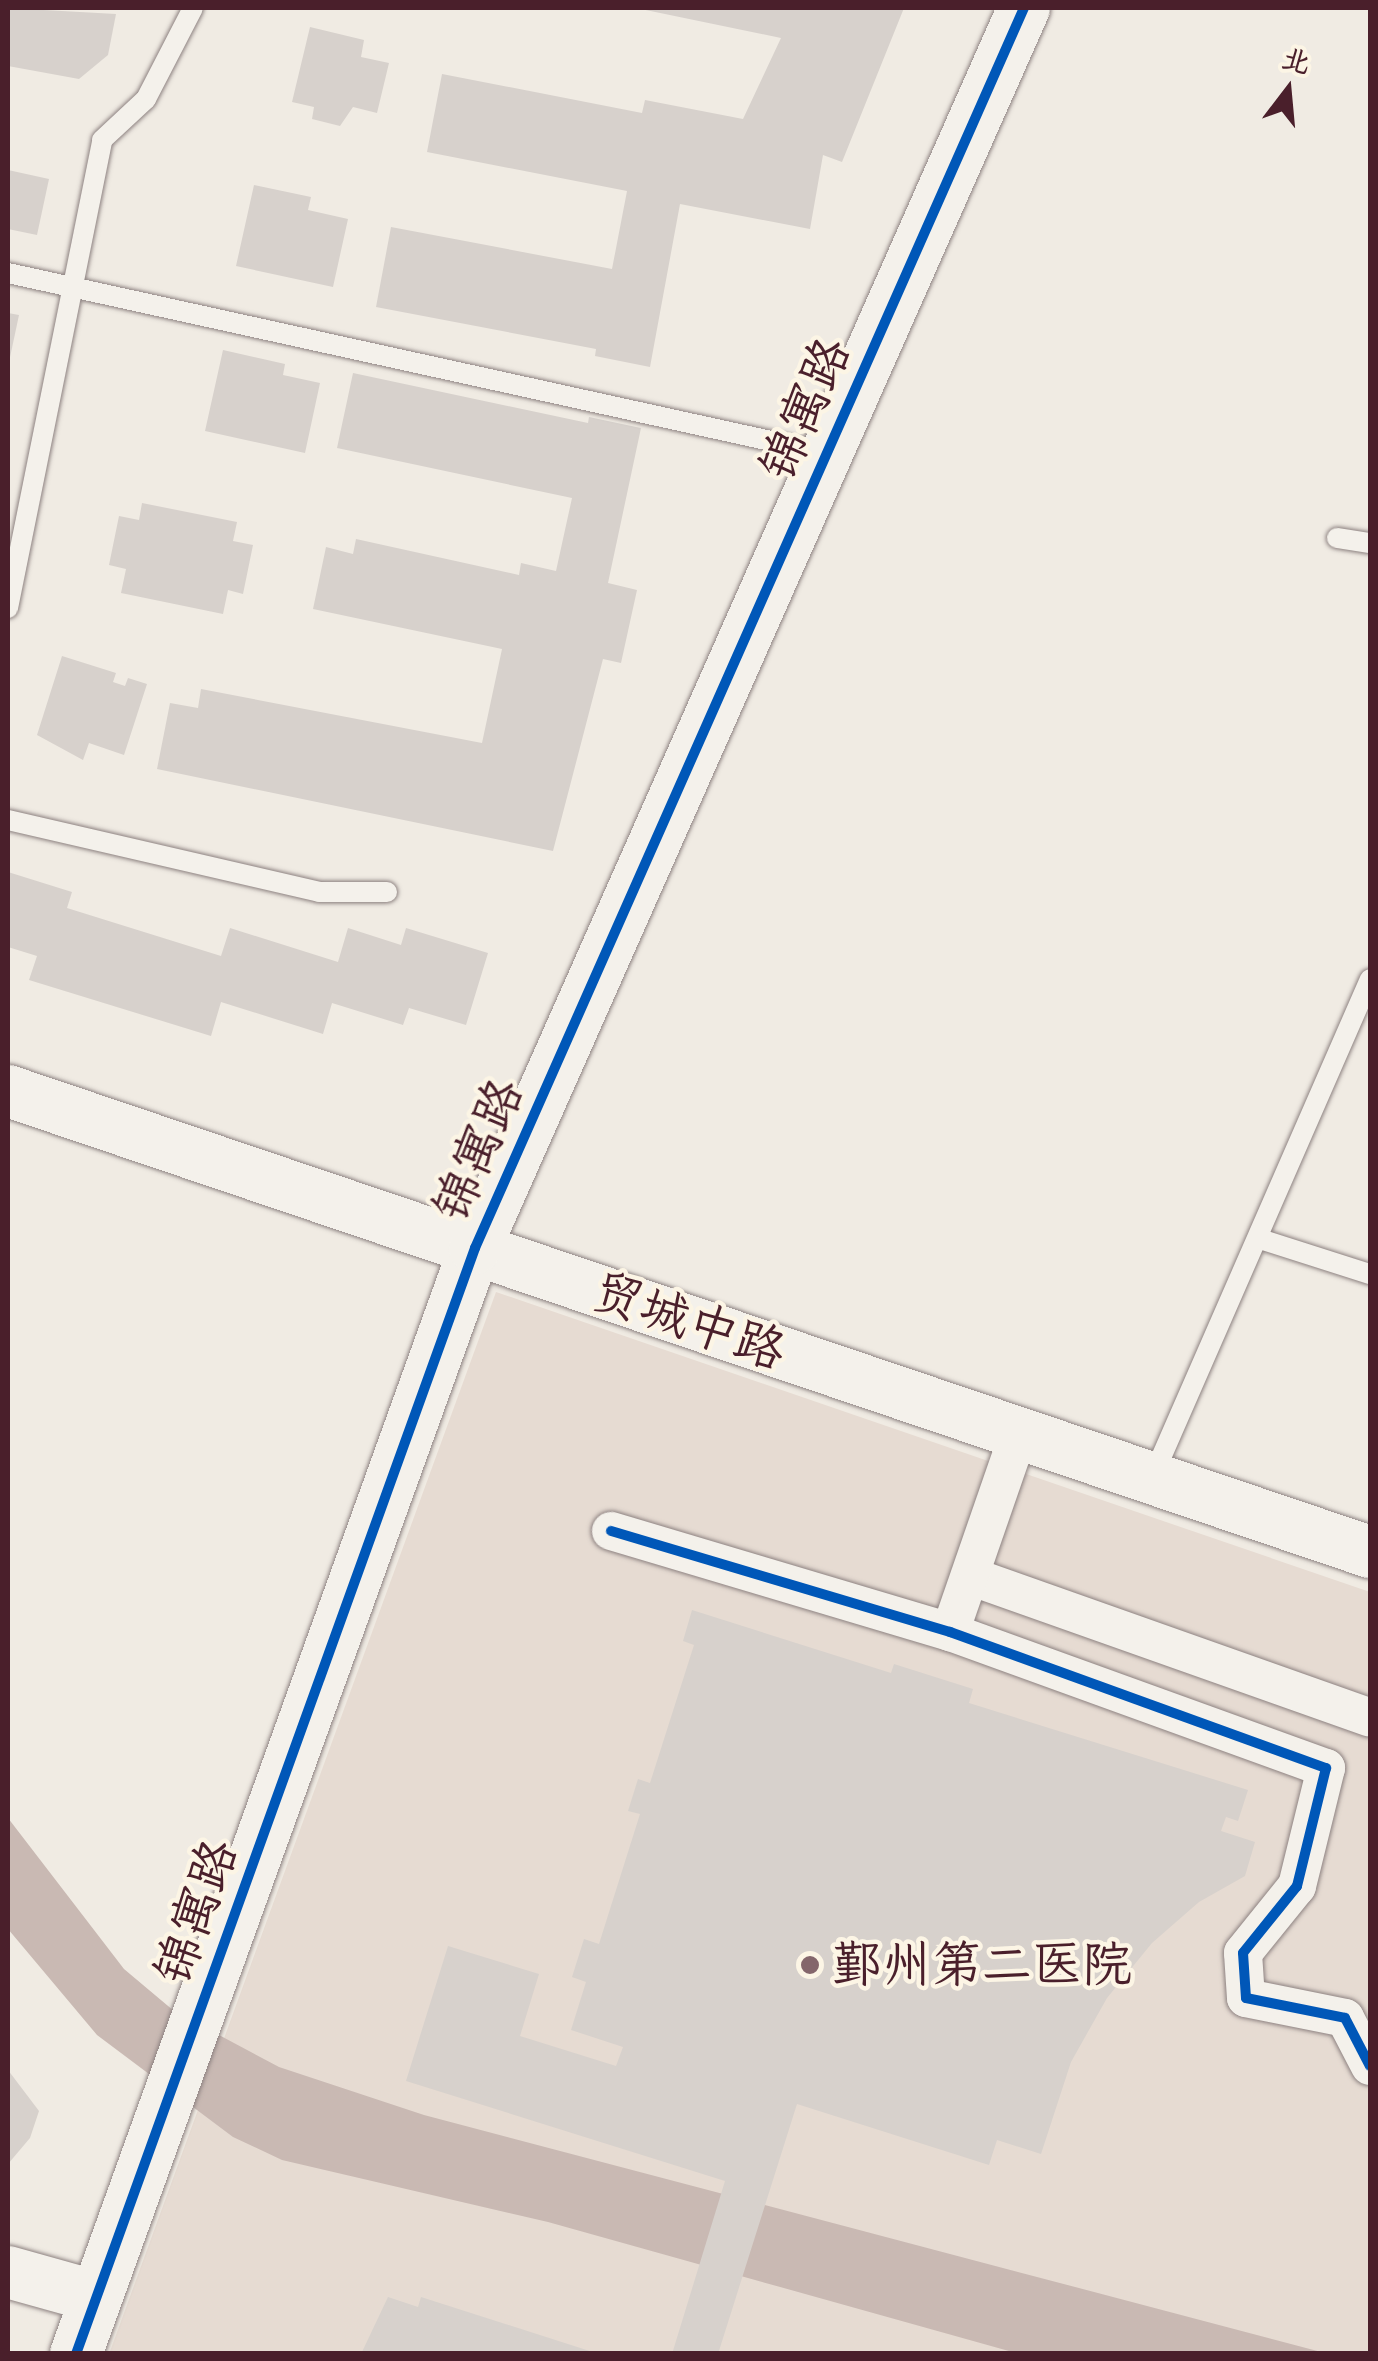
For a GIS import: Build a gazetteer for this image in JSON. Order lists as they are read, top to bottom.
{
  "streets": {
    "street": ["锦寓路", "贸城中路"]
  },
  "crossings": [
    ["锦寓路", "贸城中路"]
  ],
  "places": ["鄞州第二医院"],
  "north": "top"
}
